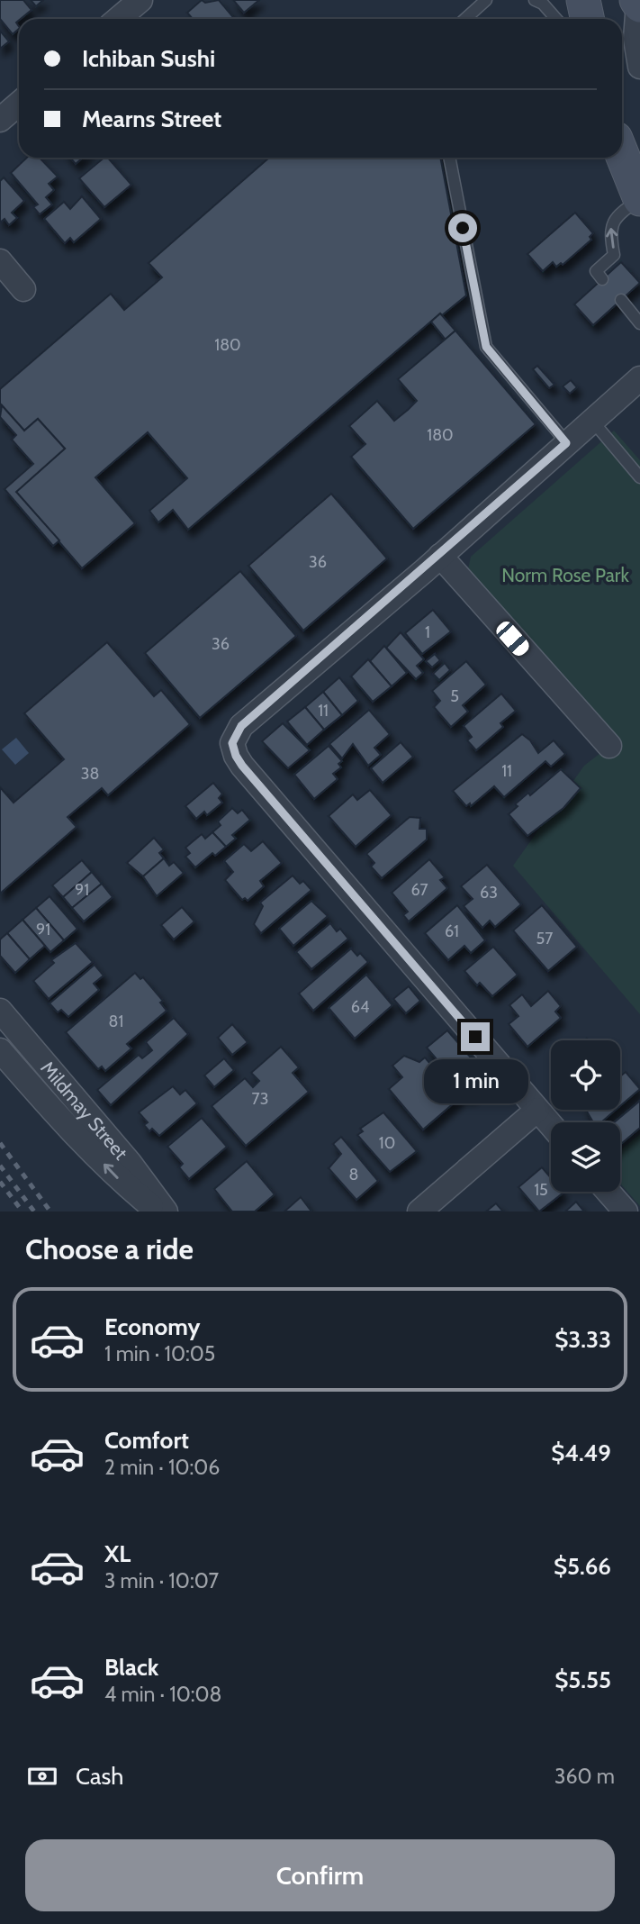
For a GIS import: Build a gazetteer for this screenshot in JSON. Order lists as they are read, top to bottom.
{
  "streets": {
    "street": ["Mildmay Street"]
  },
  "parks": ["Norm Rose Park"],
  "house_numbers": [
    "180",
    "180",
    "36",
    "1",
    "36",
    "5",
    "11",
    "11",
    "38",
    "91",
    "67",
    "63",
    "91",
    "61",
    "57",
    "64",
    "81",
    "73",
    "10",
    "8",
    "15"
  ],
  "page": {
    "banner": ["Ichiban Sushi", "Mearns Street"],
    "bubble": "1 min",
    "heading": "Choose a ride",
    "list": [
      {
        "name": "Economy",
        "note": "1 min · 10:05",
        "value": "$3.33"
      },
      {
        "name": "Comfort",
        "note": "2 min · 10:06",
        "value": "$4.49"
      },
      {
        "name": "XL",
        "note": "3 min · 10:07",
        "value": "$5.66"
      },
      {
        "name": "Black",
        "note": "4 min · 10:08",
        "value": "$5.55"
      }
    ],
    "pay": ["Cash", "360 m"],
    "buttons": "Confirm"
  }
}
